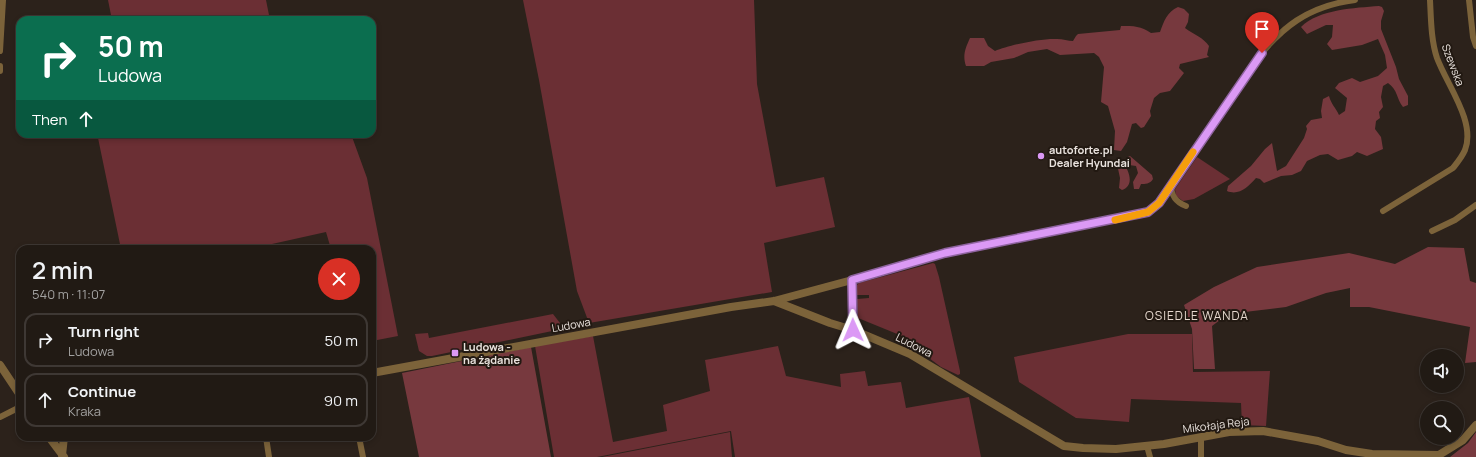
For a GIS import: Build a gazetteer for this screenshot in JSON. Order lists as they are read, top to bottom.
{
  "streets": {
    "street": ["Szewska", "Ludowa", "Mikołaja Reja"]
  },
  "crossings": [
    ["Ludowa", "Mikołaja Reja"]
  ],
  "districts": ["OSIEDLE WANDA"],
  "places": {
    "other": ["autoforte.pl Dealer Hyundai"],
    "transit": ["Ludowa - na żądanie"]
  },
  "page": {
    "turn": ["50 m", "Ludowa"],
    "then": "Then",
    "heading": ["2 min", "540 m · 11:07"],
    "list": [
      {
        "name": "Turn right",
        "note": "Ludowa",
        "value": "50 m"
      },
      {
        "name": "Continue",
        "note": "Kraka",
        "value": "90 m"
      }
    ]
  }
}
